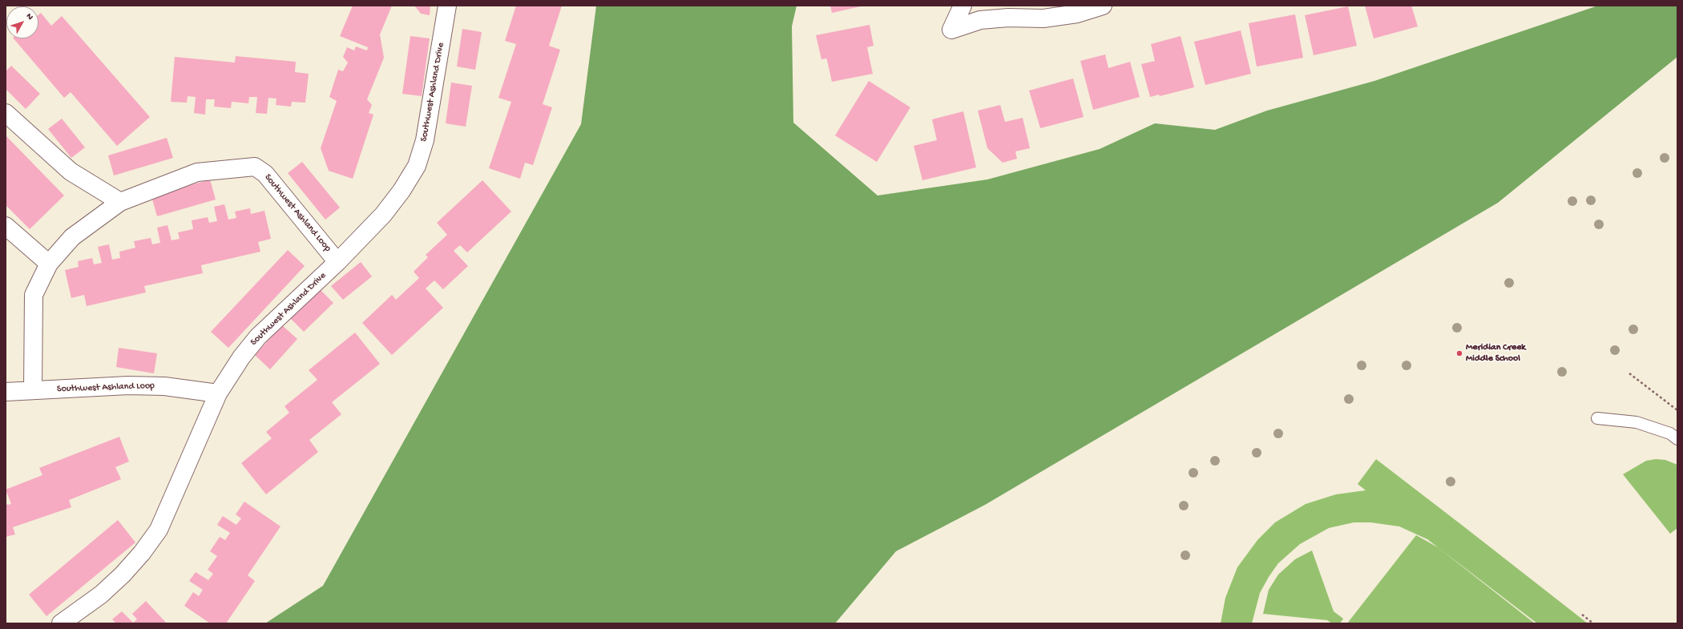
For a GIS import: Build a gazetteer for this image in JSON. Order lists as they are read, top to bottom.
{
  "streets": {
    "street": ["Southwest Ashland Drive", "Southwest Ashland Loop"]
  },
  "crossings": [
    ["Southwest Ashland Drive", "Southwest Ashland Loop"]
  ],
  "places": ["Meridian Creek Middle School"],
  "north": "top right"
}
